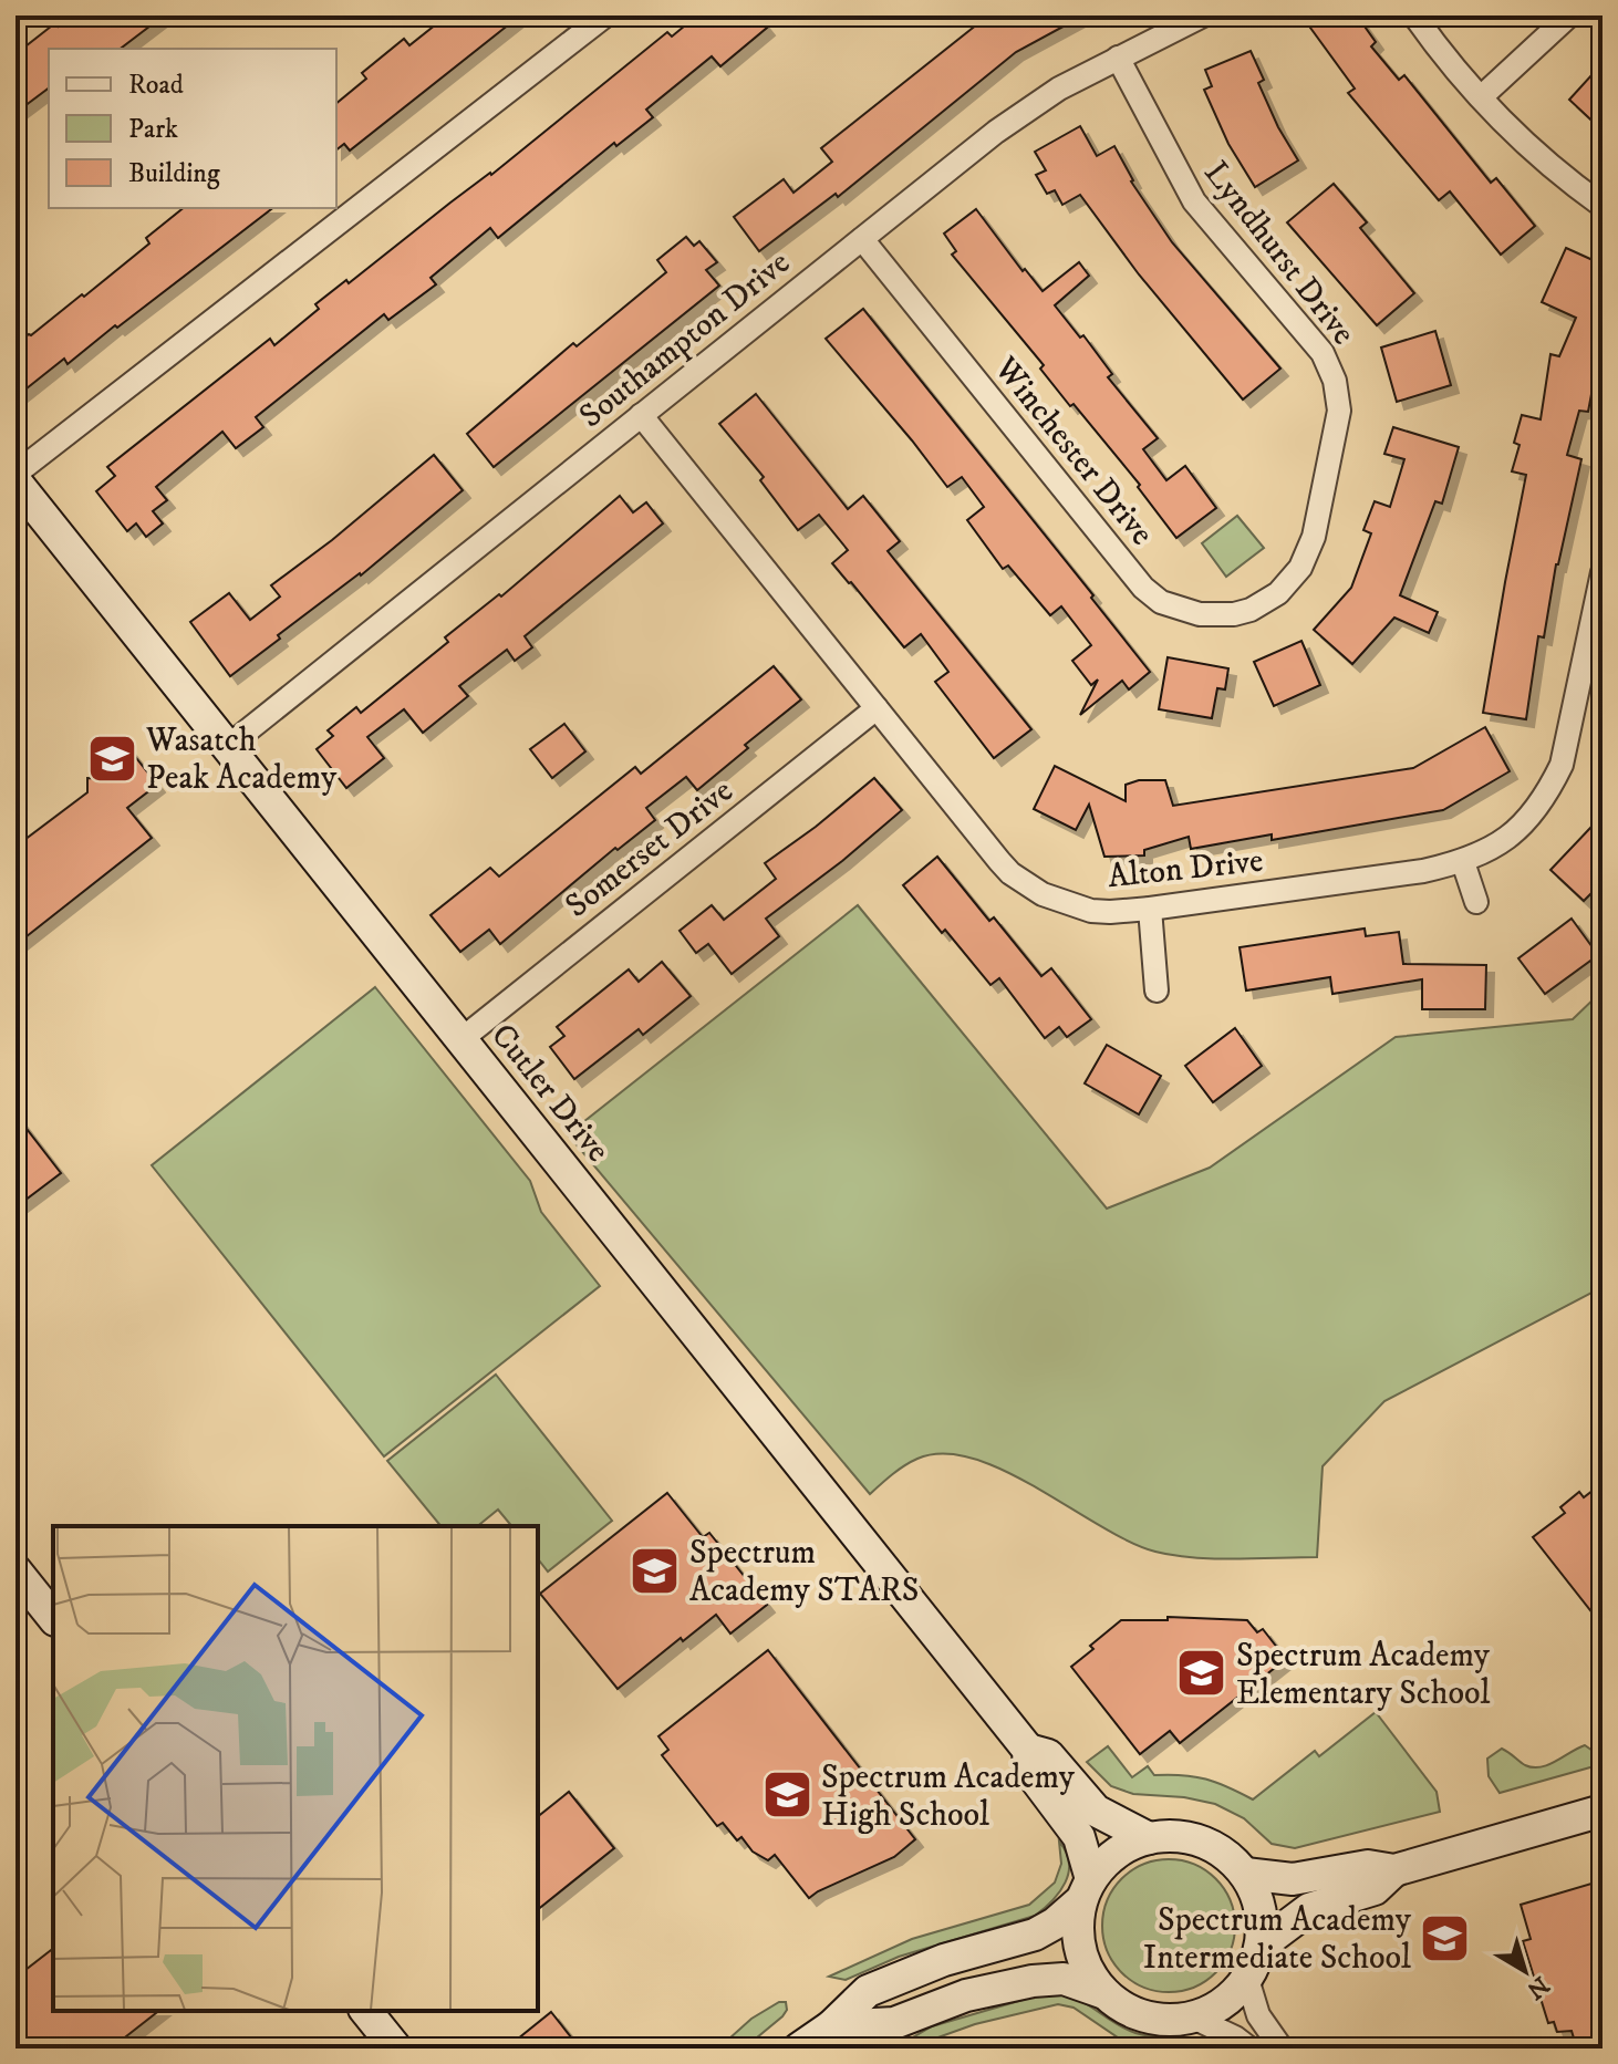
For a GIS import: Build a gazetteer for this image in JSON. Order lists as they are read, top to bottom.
{
  "streets": {
    "street": [
      "Lyndhurst Drive",
      "Southampton Drive",
      "Winchester Drive",
      "Somerset Drive",
      "Alton Drive",
      "Cutler Drive"
    ]
  },
  "crossings": [
    ["Lyndhurst Drive", "Southampton Drive"],
    ["Lyndhurst Drive", "Winchester Drive"],
    ["Southampton Drive", "Winchester Drive"],
    ["Southampton Drive", "Alton Drive"],
    ["Southampton Drive", "Cutler Drive"],
    ["Somerset Drive", "Alton Drive"],
    ["Somerset Drive", "Cutler Drive"]
  ],
  "places": {
    "school or university": [
      "Wasatch Peak Academy",
      "Spectrum Academy STARS",
      "Spectrum Academy Elementary School",
      "Spectrum Academy High School",
      "Spectrum Academy Intermediate School"
    ]
  },
  "legend": ["Road", "Park", "Building"],
  "north": "bottom right"
}
